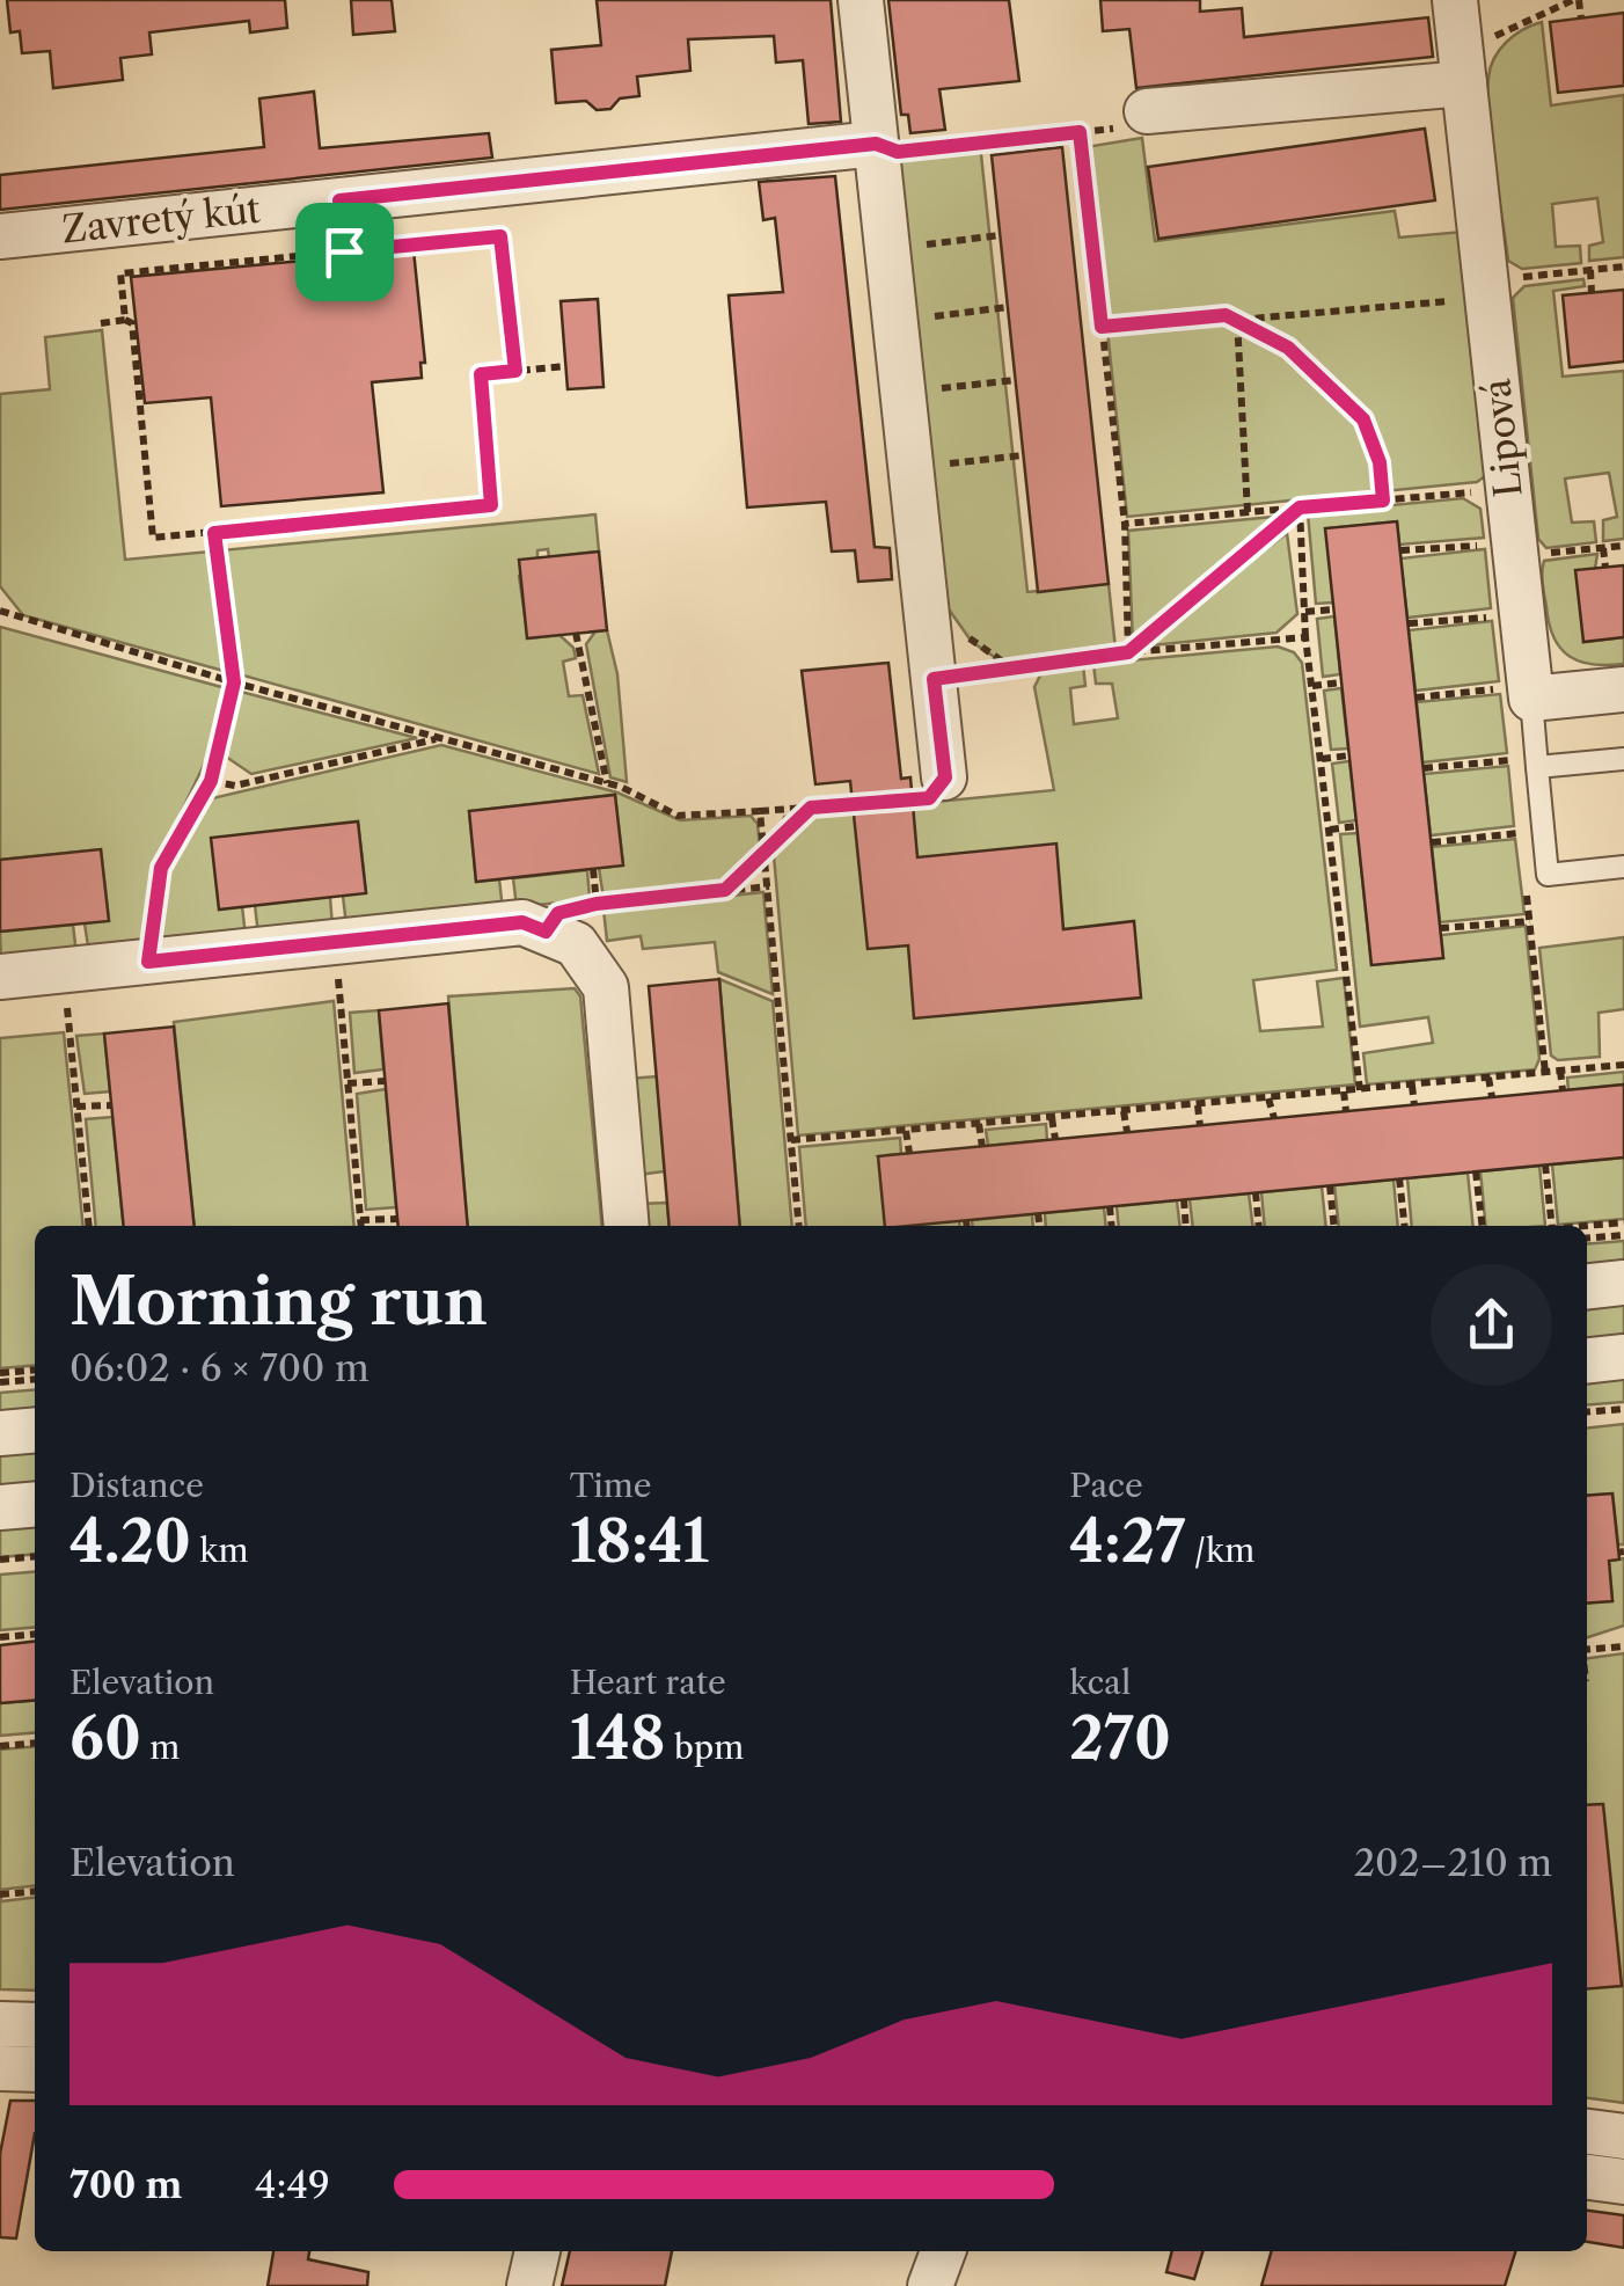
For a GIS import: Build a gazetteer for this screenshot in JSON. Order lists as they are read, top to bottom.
{
  "streets": {
    "street": ["Zavretý kút", "Lipová"]
  },
  "page": {
    "heading": ["Morning run", "06:02 · 6 × 700 m"],
    "stats": [
      ["Distance", "4.20 km"],
      ["Time", "18:41"],
      ["Pace", "4:27 /km"],
      ["Elevation", "60 m"],
      ["Heart rate", "148 bpm"],
      ["kcal", "270"]
    ],
    "chart": ["Elevation", "202–210 m"],
    "list": [
      {
        "name": "700 m",
        "note": "4:49"
      }
    ]
  }
}
